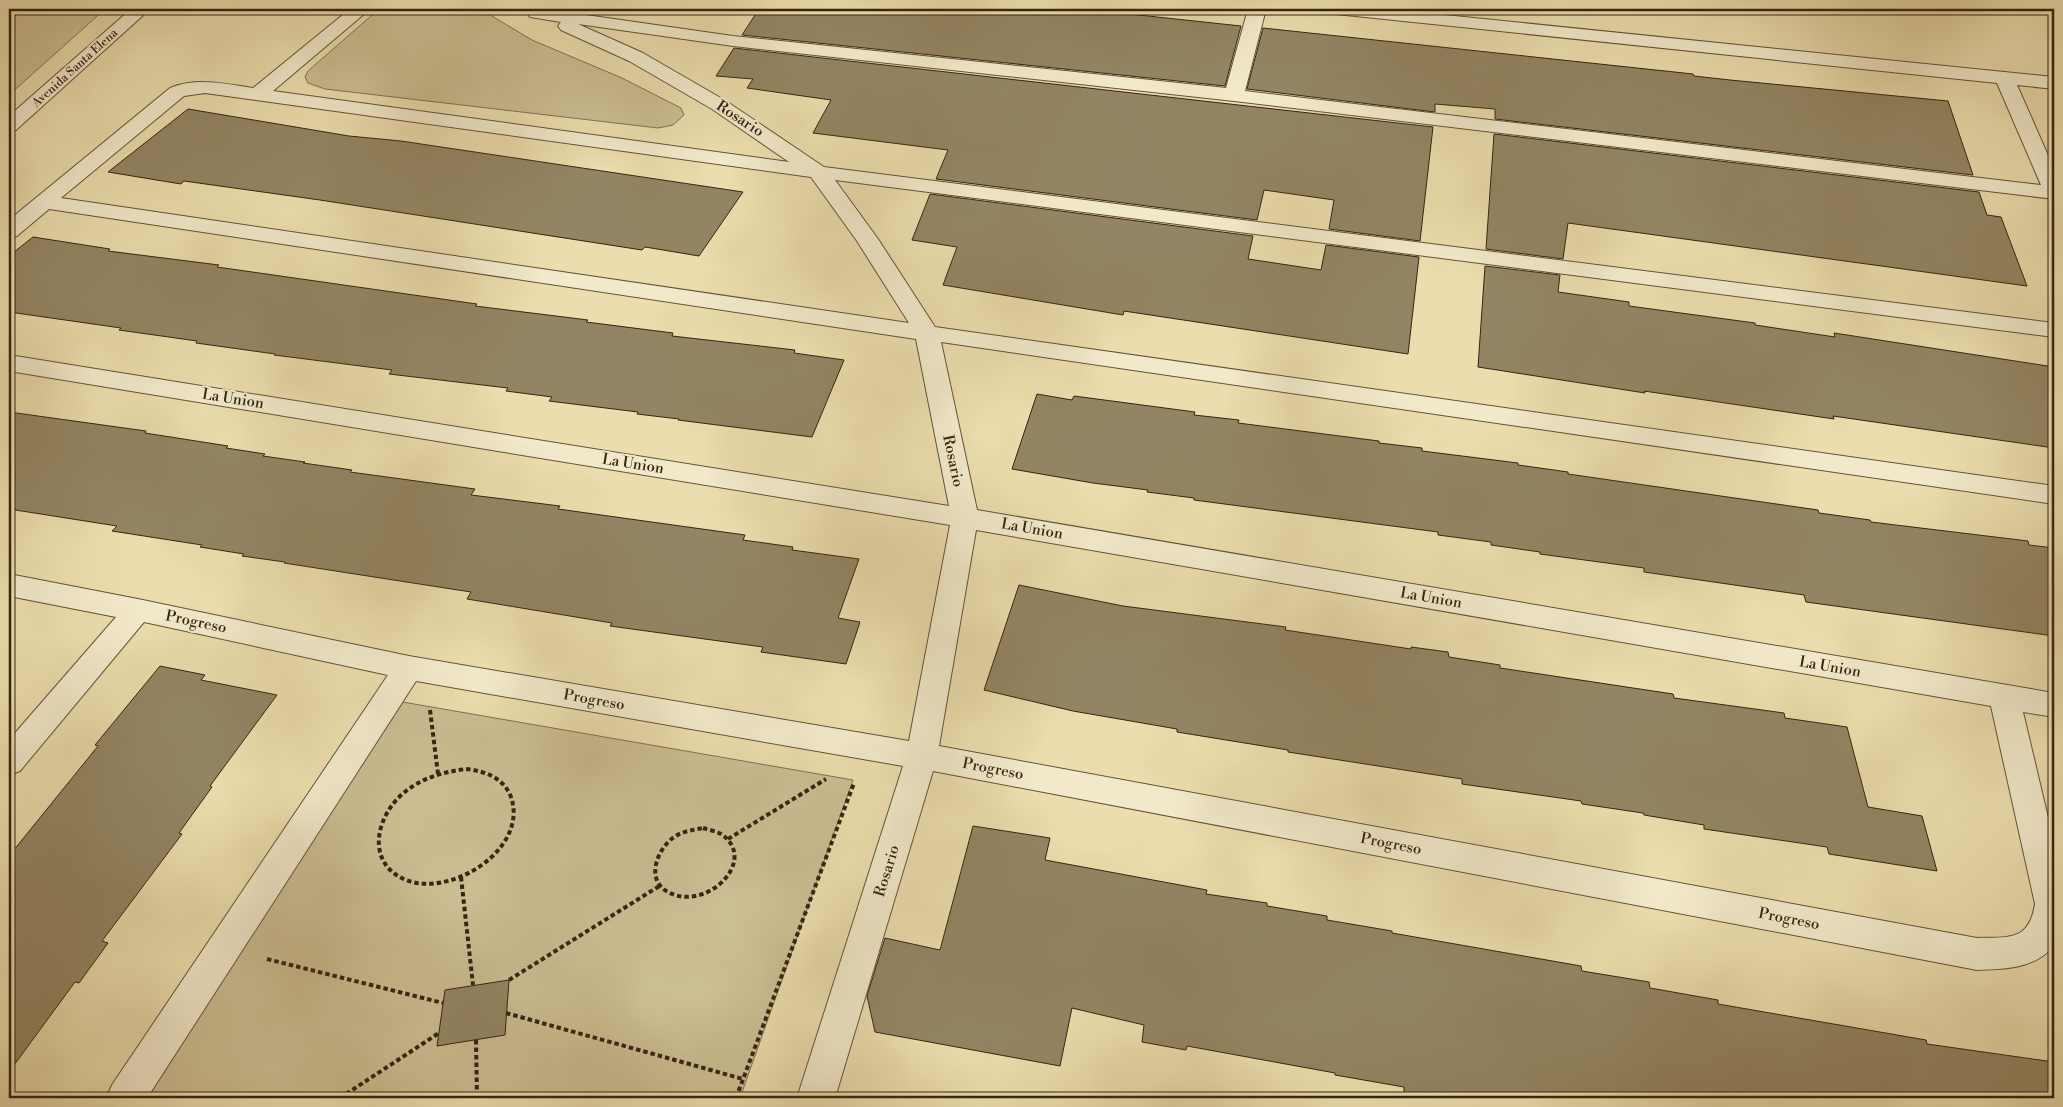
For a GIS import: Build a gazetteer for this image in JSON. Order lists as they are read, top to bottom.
{
  "streets": {
    "street": [
      "Avenida Santa Elena",
      "Rosario",
      "La Union",
      "Progreso"
    ]
  },
  "crossings": [
    ["Rosario", "La Union"],
    ["Rosario", "Progreso"],
    ["La Union", "Progreso"]
  ]
}
